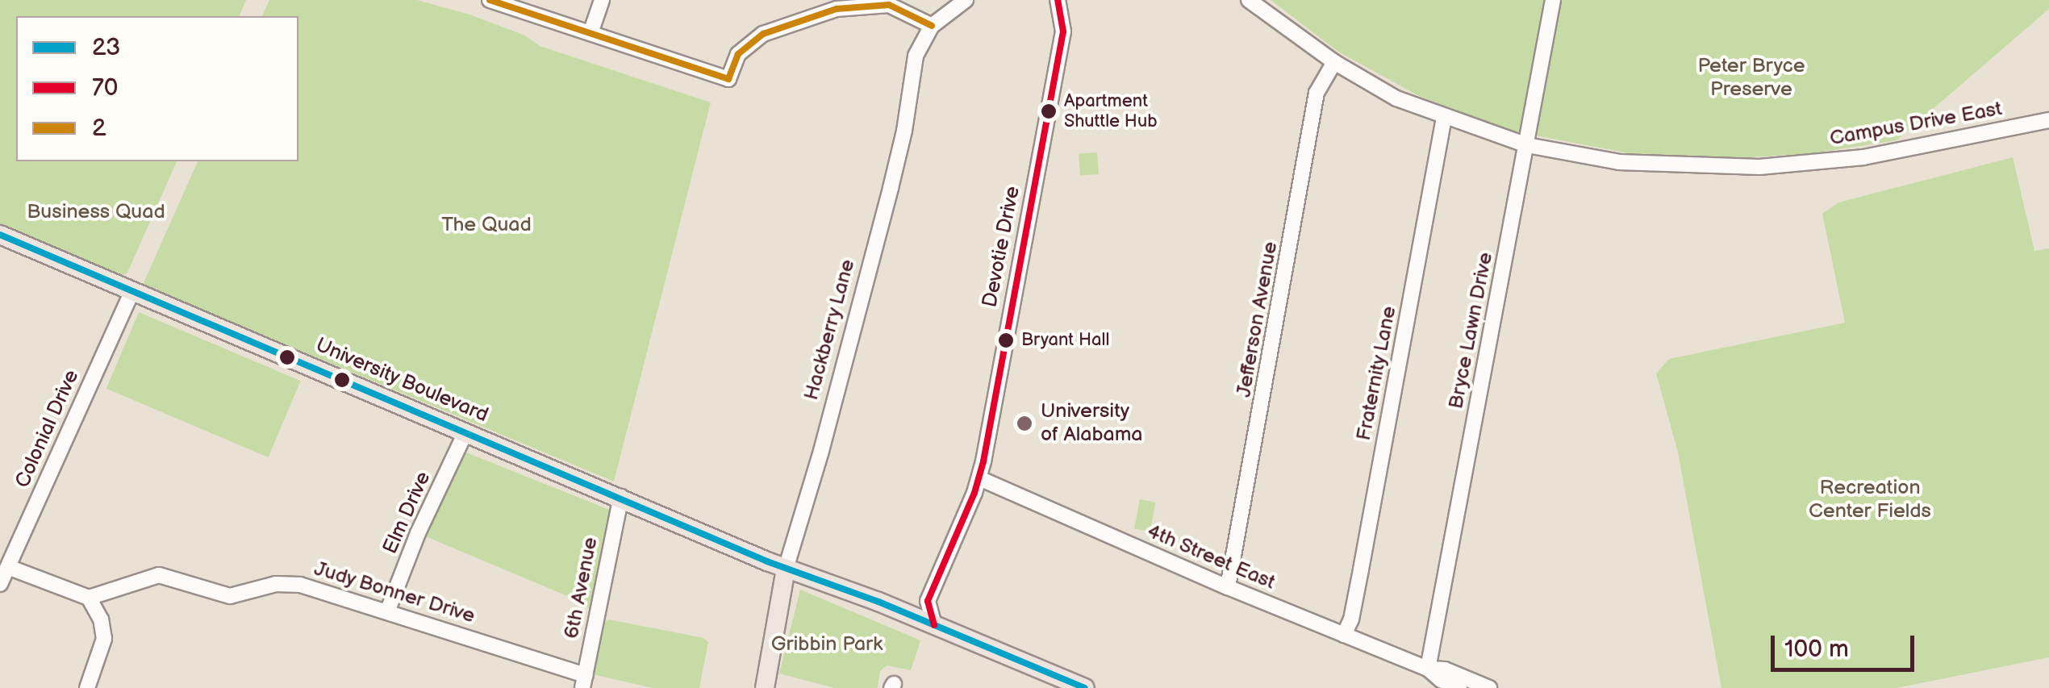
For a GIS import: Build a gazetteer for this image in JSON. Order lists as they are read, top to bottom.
{
  "streets": {
    "main road": ["Hackberry Lane", "University Boulevard"],
    "street": [
      "Campus Drive East",
      "Devotie Drive",
      "Jefferson Avenue",
      "Bryce Lawn Drive",
      "Fraternity Lane",
      "Colonial Drive",
      "Elm Drive",
      "4th Street East",
      "6th Avenue",
      "Judy Bonner Drive"
    ]
  },
  "crossings": [
    ["Campus Drive East", "Jefferson Avenue"],
    ["Campus Drive East", "Bryce Lawn Drive"],
    ["Campus Drive East", "Fraternity Lane"],
    ["Devotie Drive", "University Boulevard"],
    ["Devotie Drive", "4th Street East"],
    ["Jefferson Avenue", "4th Street East"],
    ["Hackberry Lane", "University Boulevard"],
    ["Bryce Lawn Drive", "4th Street East"],
    ["Fraternity Lane", "4th Street East"],
    ["University Boulevard", "Colonial Drive"],
    ["University Boulevard", "Elm Drive"],
    ["University Boulevard", "6th Avenue"],
    ["Elm Drive", "Judy Bonner Drive"],
    ["6th Avenue", "Judy Bonner Drive"]
  ],
  "parks": [
    "Peter Bryce Preserve",
    "Business Quad",
    "The Quad",
    "Recreation Center Fields",
    "Gribbin Park"
  ],
  "places": ["Apartment Shuttle Hub", "Bryant Hall", "University of Alabama"],
  "lines": ["transit line 70", "transit line 2", "transit line 23"],
  "legend": ["23", "70", "2"],
  "scale_bar": "100 m"
}
